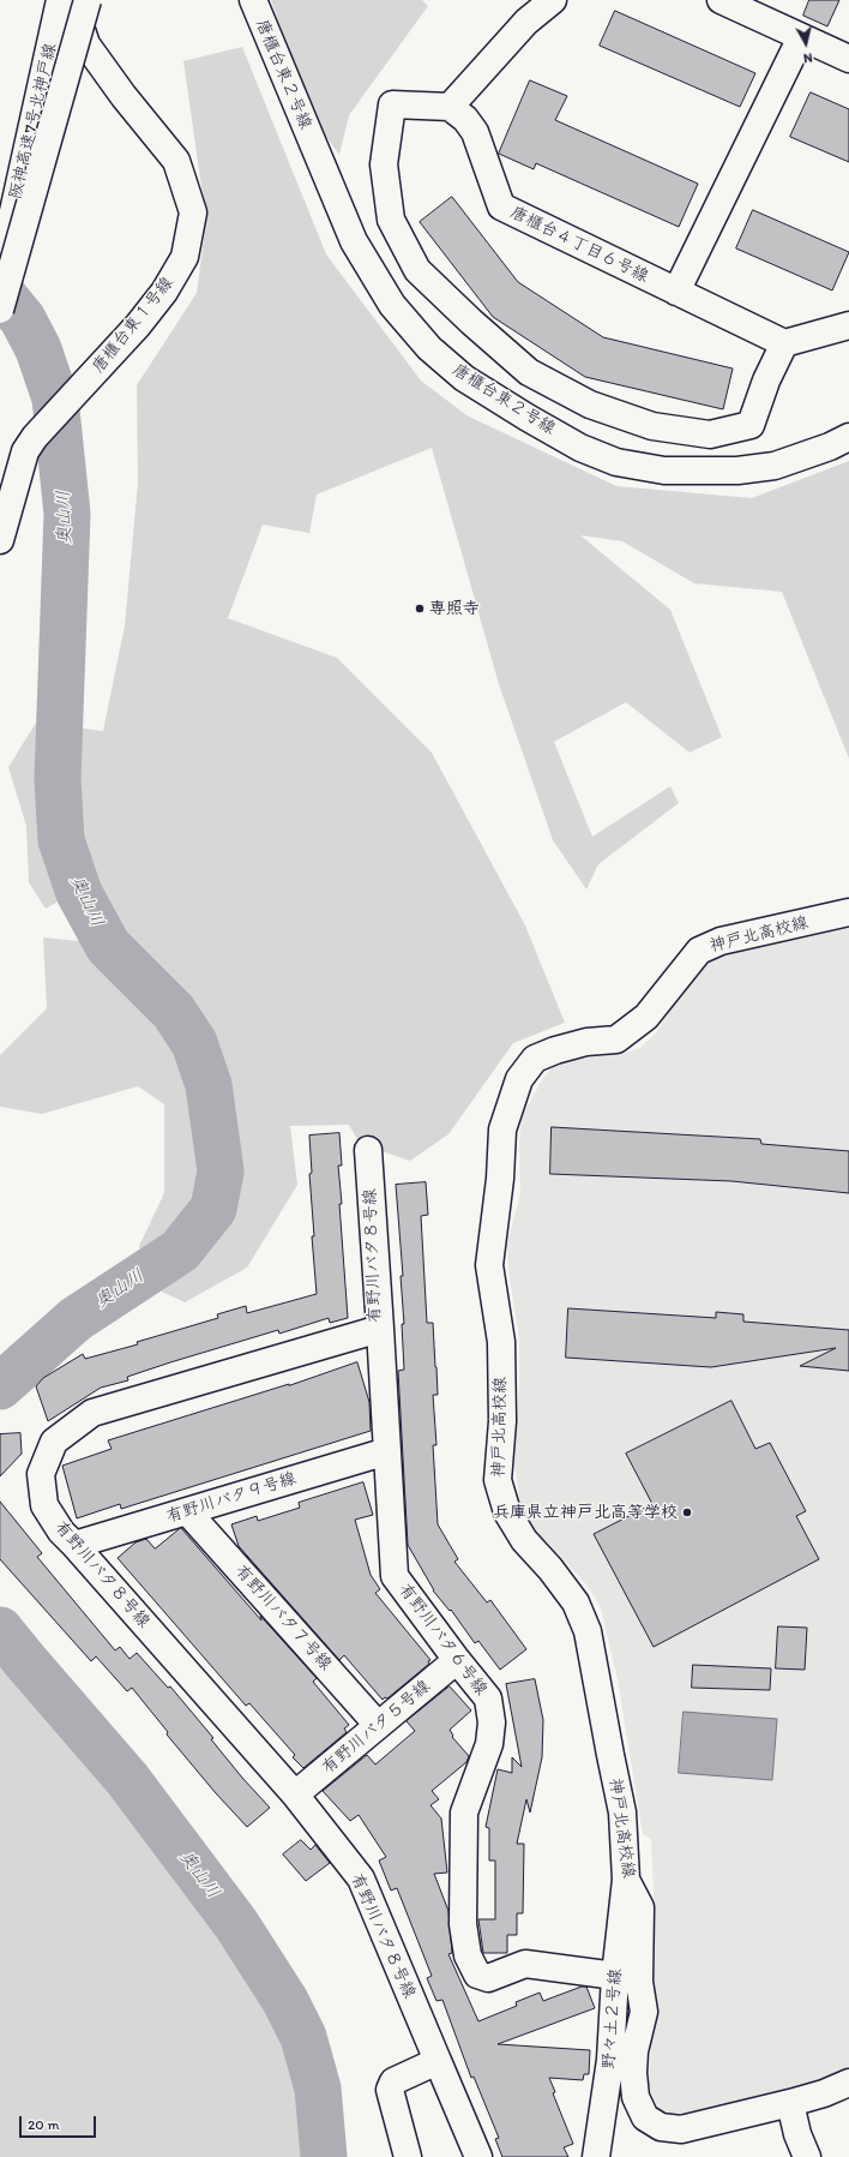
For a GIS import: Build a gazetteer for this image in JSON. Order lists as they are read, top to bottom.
{
  "streets": {
    "main road": [
      "唐櫃台東２号線",
      "阪神高速7号北神戸線",
      "唐櫃台４丁目６号線",
      "唐櫃台東１号線",
      "神戸北高校線",
      "有野川バタ８号線",
      "有野川バタ９号線",
      "有野川バタ７号線",
      "有野川バタ６号線",
      "有野川バタ５号線",
      "野々土２号線"
    ]
  },
  "crossings": [
    ["神戸北高校線", "野々土２号線"],
    ["有野川バタ８号線", "有野川バタ９号線"],
    ["有野川バタ８号線", "有野川バタ６号線"],
    ["有野川バタ８号線", "有野川バタ５号線"],
    ["有野川バタ９号線", "有野川バタ７号線"],
    ["有野川バタ９号線", "有野川バタ６号線"],
    ["有野川バタ７号線", "有野川バタ５号線"],
    ["有野川バタ６号線", "有野川バタ５号線"],
    ["有野川バタ６号線", "野々土２号線"]
  ],
  "water": ["奥山川"],
  "places": ["専照寺", "兵庫県立神戸北高等学校"],
  "scale_bar": "20 m",
  "north": "bottom"
}
